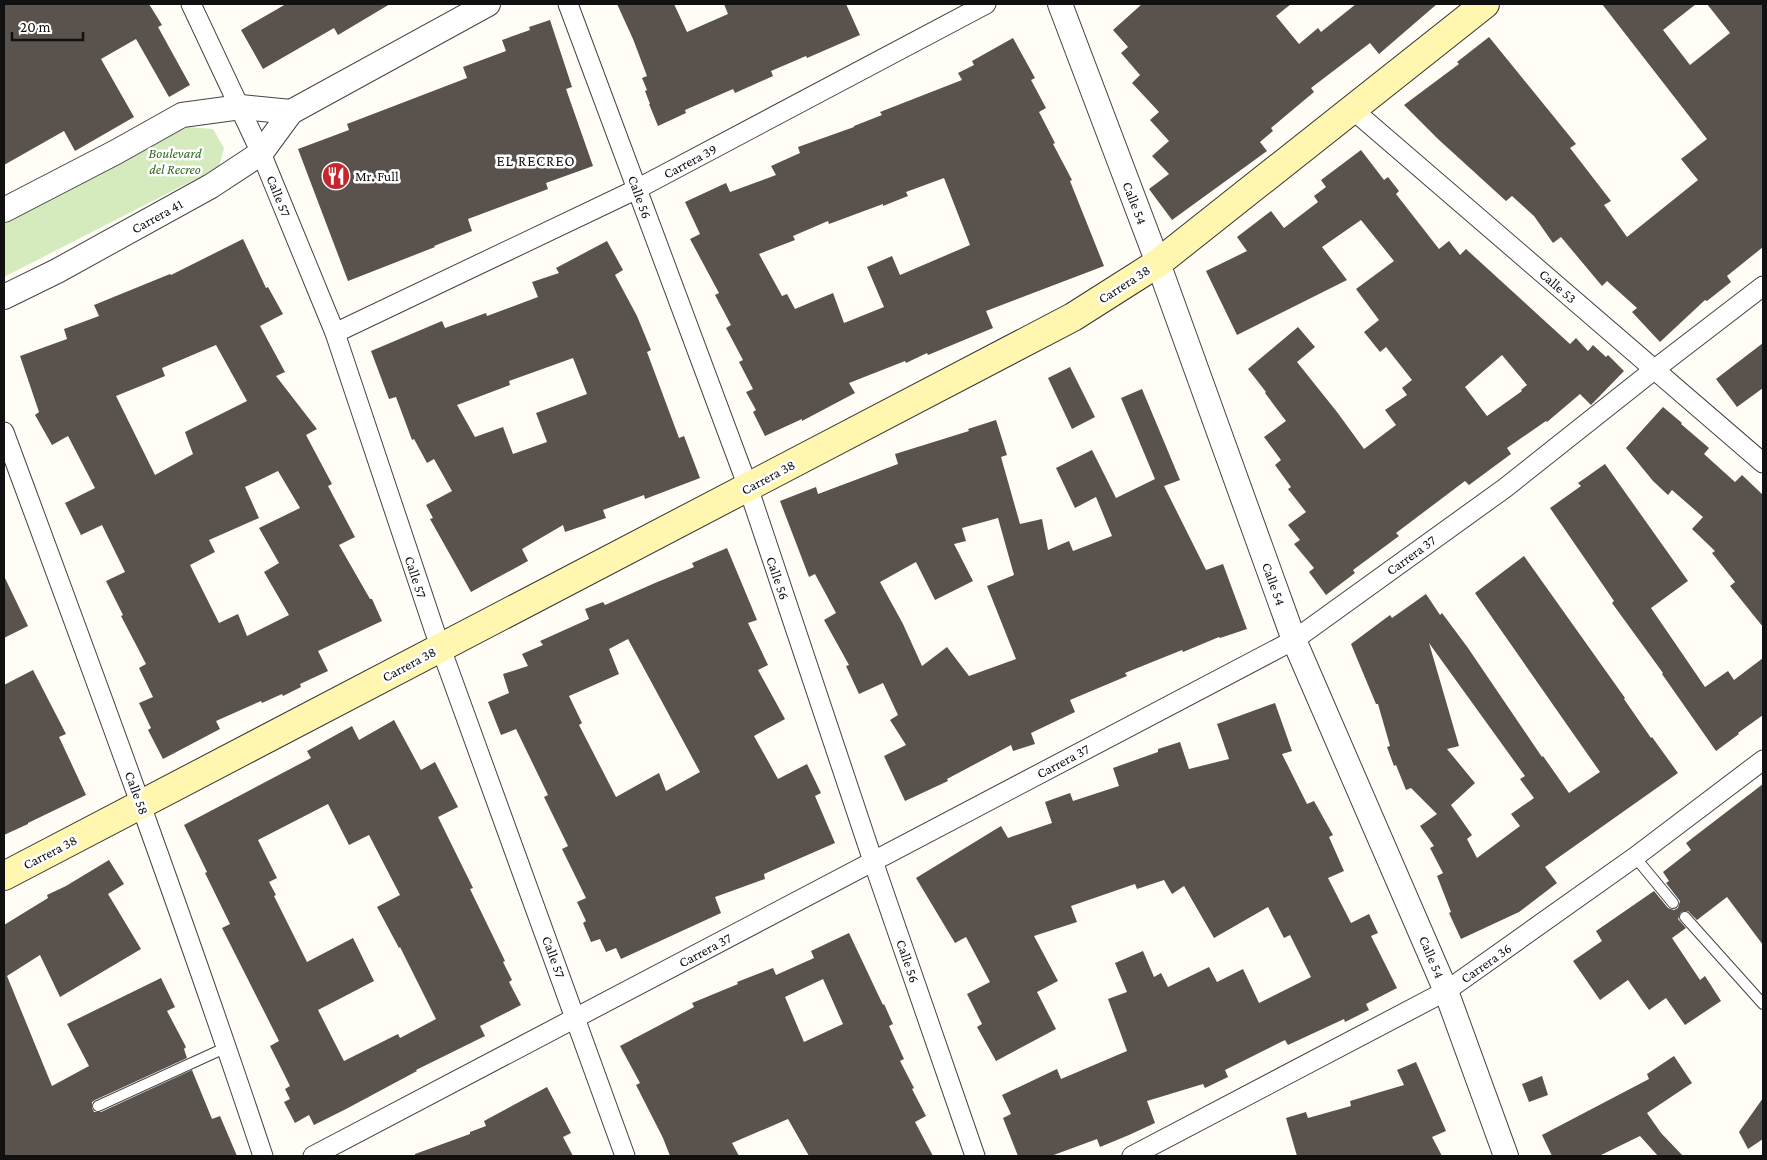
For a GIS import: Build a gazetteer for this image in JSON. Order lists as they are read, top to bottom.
{
  "streets": {
    "main road": ["Carrera 38"],
    "street": [
      "Carrera 39",
      "Calle 57",
      "Calle 56",
      "Calle 54",
      "Carrera 41",
      "Calle 53",
      "Carrera 37",
      "Calle 58",
      "Carrera 36"
    ]
  },
  "crossings": [
    ["Carrera 39", "Calle 57"],
    ["Carrera 39", "Calle 56"],
    ["Calle 57", "Carrera 41"],
    ["Calle 57", "Carrera 38"],
    ["Calle 57", "Carrera 37"],
    ["Calle 56", "Carrera 38"],
    ["Calle 56", "Carrera 37"],
    ["Calle 54", "Carrera 38"],
    ["Calle 54", "Carrera 37"],
    ["Calle 54", "Carrera 36"],
    ["Carrera 38", "Calle 53"],
    ["Carrera 38", "Calle 58"],
    ["Calle 53", "Carrera 37"]
  ],
  "districts": ["EL RECREO"],
  "parks": ["Boulevard del Recreo"],
  "places": {
    "restaurant": ["Mr. Full"]
  },
  "scale_bar": "20 m"
}
